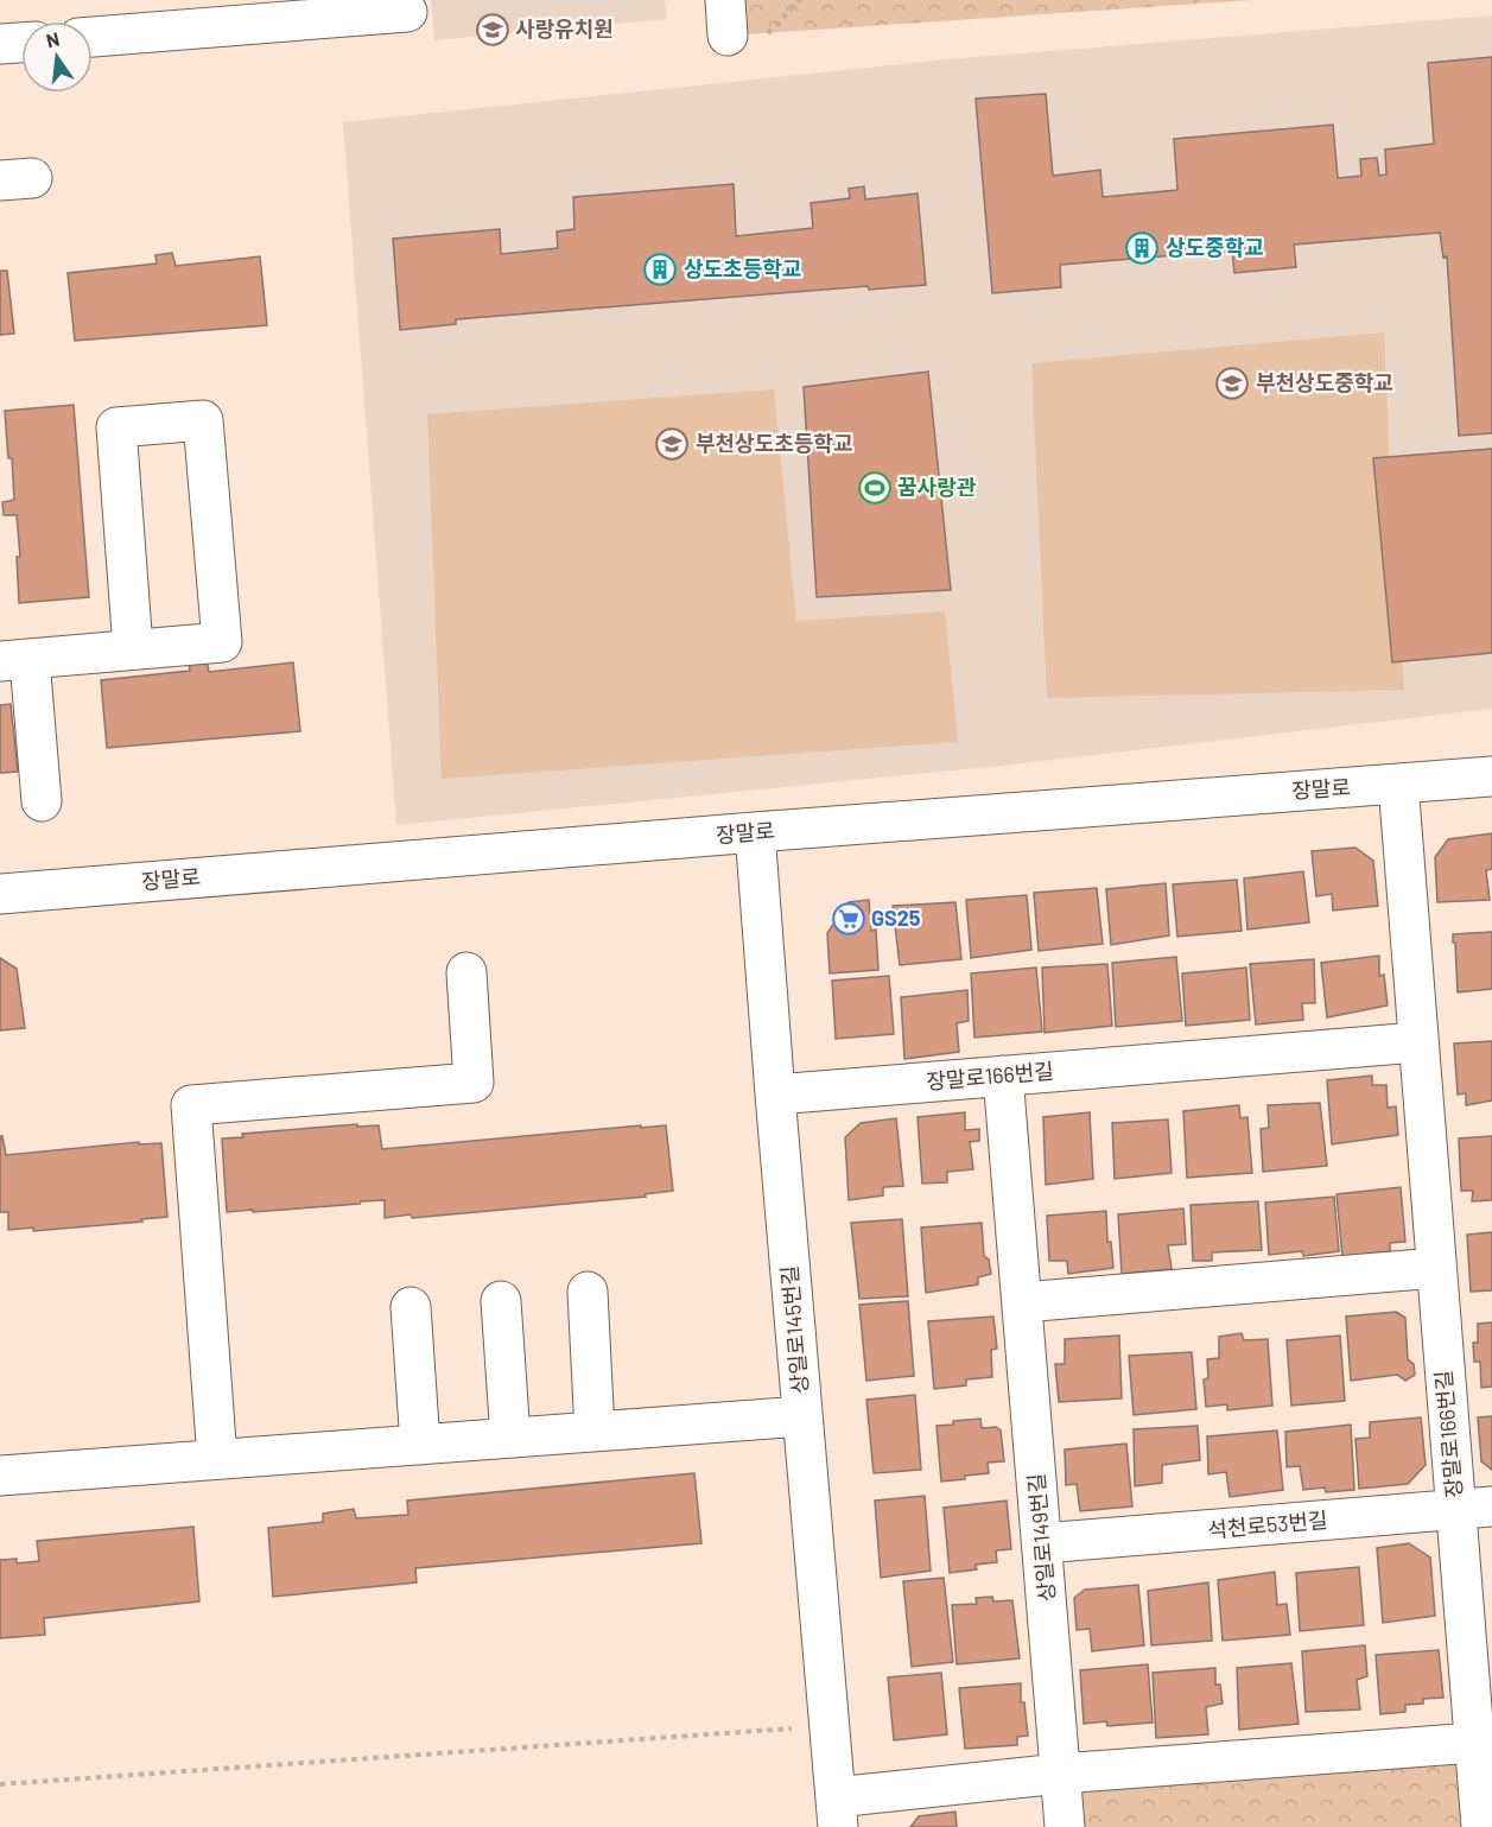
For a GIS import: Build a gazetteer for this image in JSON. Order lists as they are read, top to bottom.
{
  "streets": {
    "street": [
      "장말로",
      "장말로166번길",
      "상일로145번길",
      "석천로53번길",
      "상일로149번길"
    ]
  },
  "crossings": [
    ["장말로", "장말로166번길"],
    ["장말로", "상일로145번길"],
    ["장말로166번길", "상일로145번길"],
    ["장말로166번길", "석천로53번길"],
    ["장말로166번길", "상일로149번길"],
    ["석천로53번길", "상일로149번길"]
  ],
  "places": {
    "school or university": ["사랑유치원", "부천상도중학교", "부천상도초등학교"],
    "building": ["상도중학교", "상도초등학교"],
    "sports": ["꿈사랑관"],
    "supermarket": ["GS25"]
  },
  "north": "top"
}
